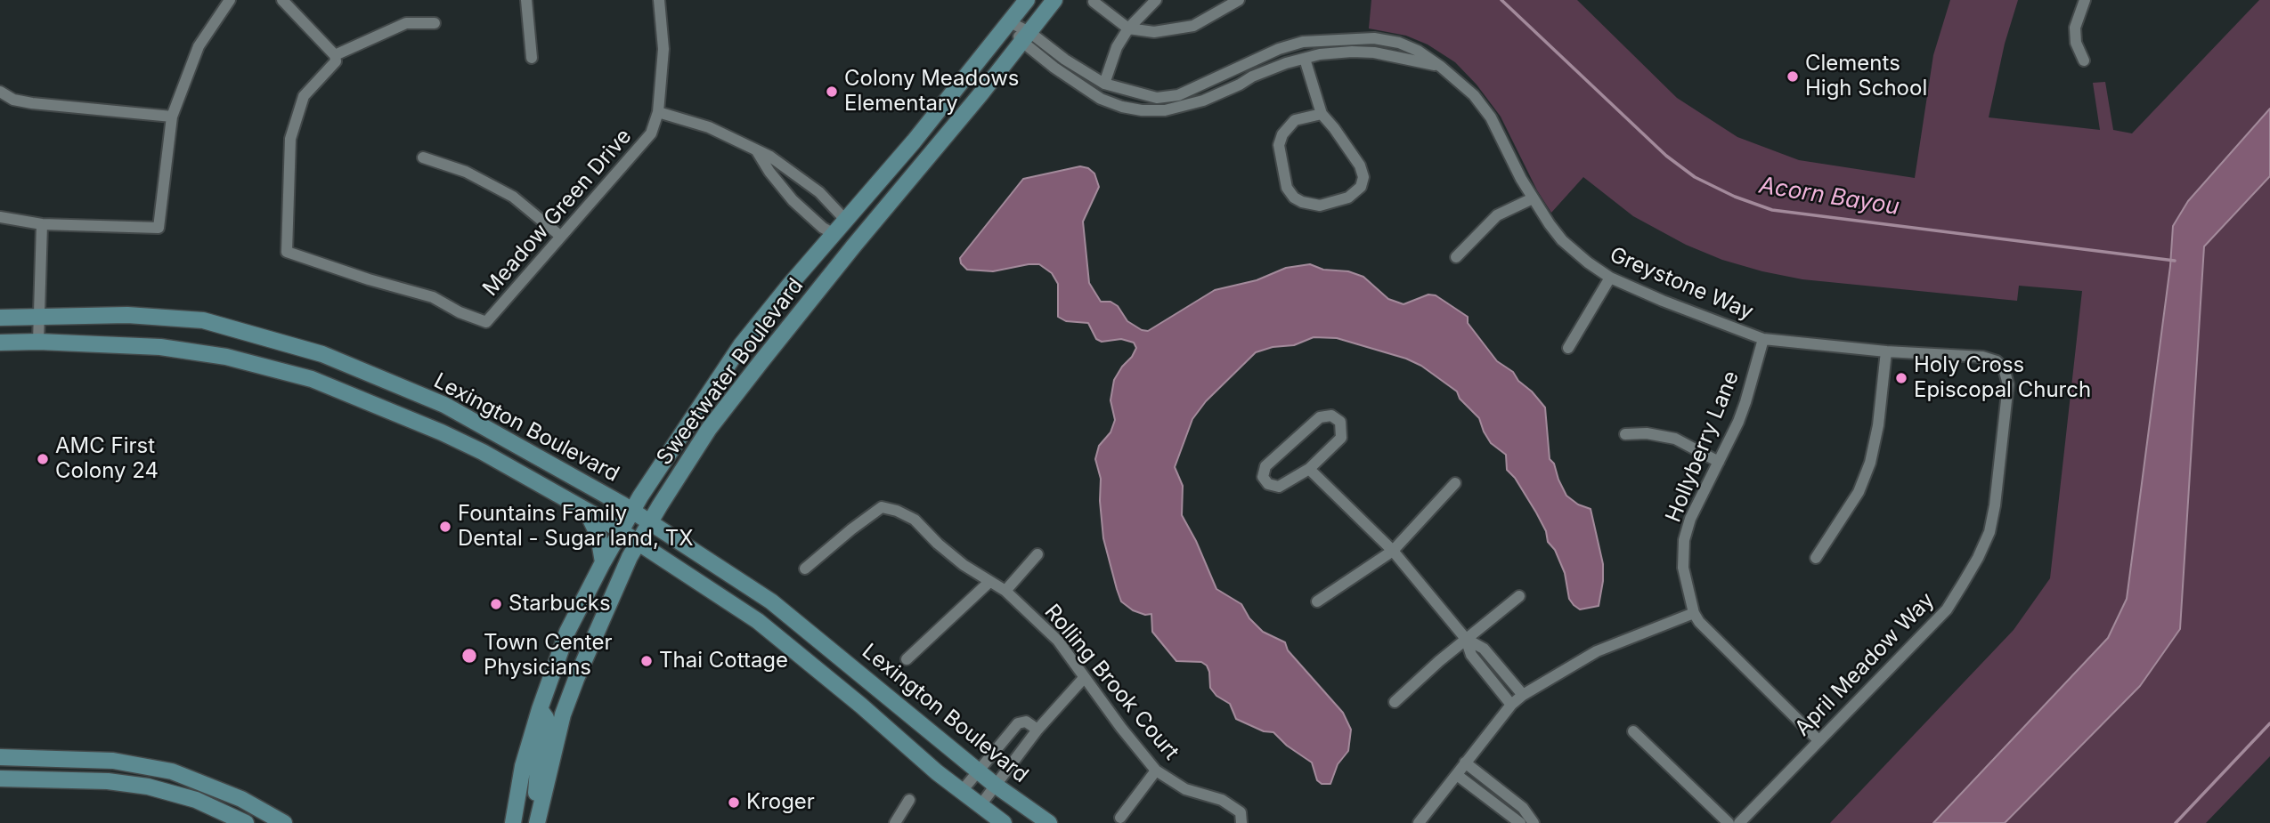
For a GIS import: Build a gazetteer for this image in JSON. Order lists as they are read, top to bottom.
{
  "streets": {
    "main road": ["Sweetwater Boulevard", "Lexington Boulevard"],
    "street": [
      "Meadow Green Drive",
      "Greystone Way",
      "Hollyberry Lane",
      "April Meadow Way",
      "Rolling Brook Court"
    ]
  },
  "crossings": [
    ["Greystone Way", "Sweetwater Boulevard"],
    ["Greystone Way", "Hollyberry Lane"],
    ["Greystone Way", "April Meadow Way"],
    ["Sweetwater Boulevard", "Lexington Boulevard"],
    ["Hollyberry Lane", "April Meadow Way"]
  ],
  "water": ["Acorn Bayou"],
  "places": [
    "Clements High School",
    "Colony Meadows Elementary",
    "Holy Cross Episcopal Church",
    "AMC First Colony 24",
    "Fountains Family Dental - Sugar land, TX",
    "Starbucks",
    "Town Center Physicians",
    "Thai Cottage",
    "Kroger"
  ]
}
